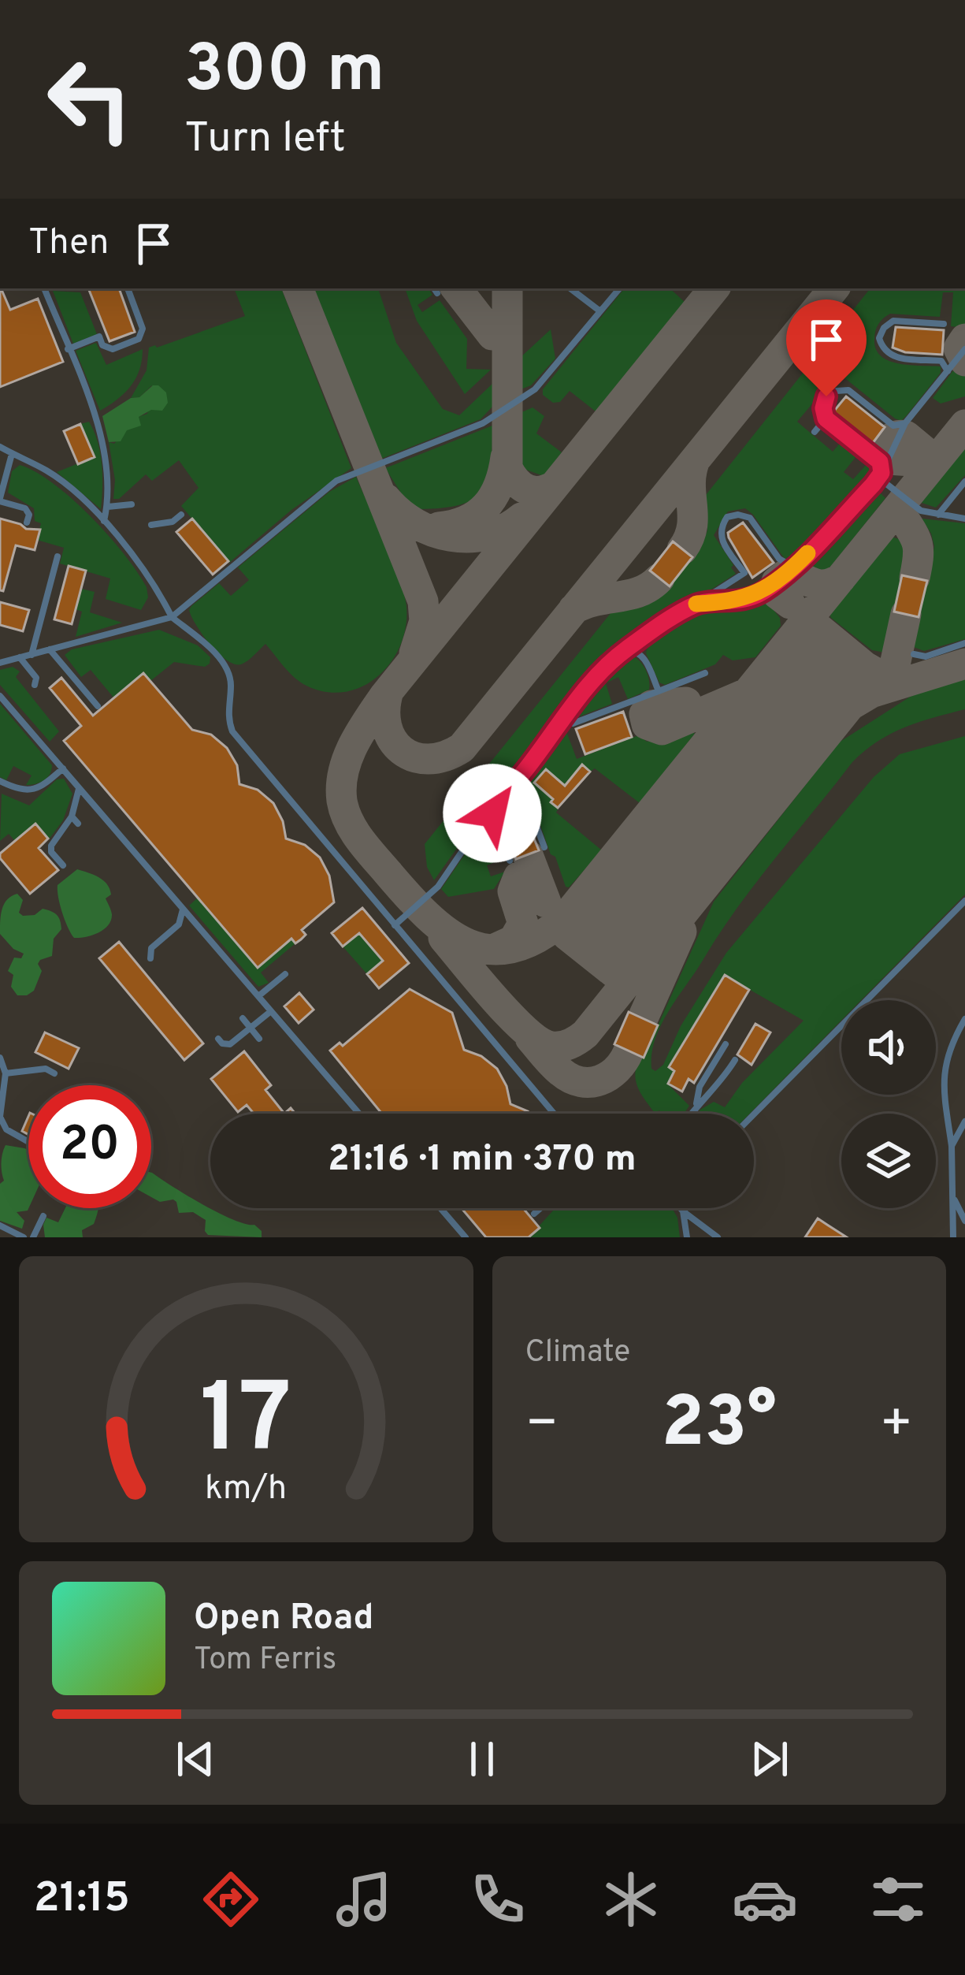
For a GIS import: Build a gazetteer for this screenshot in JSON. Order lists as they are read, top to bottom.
{
  "page": {
    "turn": ["300 m", "Turn left"],
    "then": "Then",
    "limit": "20",
    "trip": "21:16 · 1 min · 370 m",
    "tile": "Climate",
    "heat": ["−", "23°", "+"],
    "song": ["Open Road", "Tom Ferris"],
    "tabs": "21:15",
    "gauge": ["17", "km/h"]
  }
}
